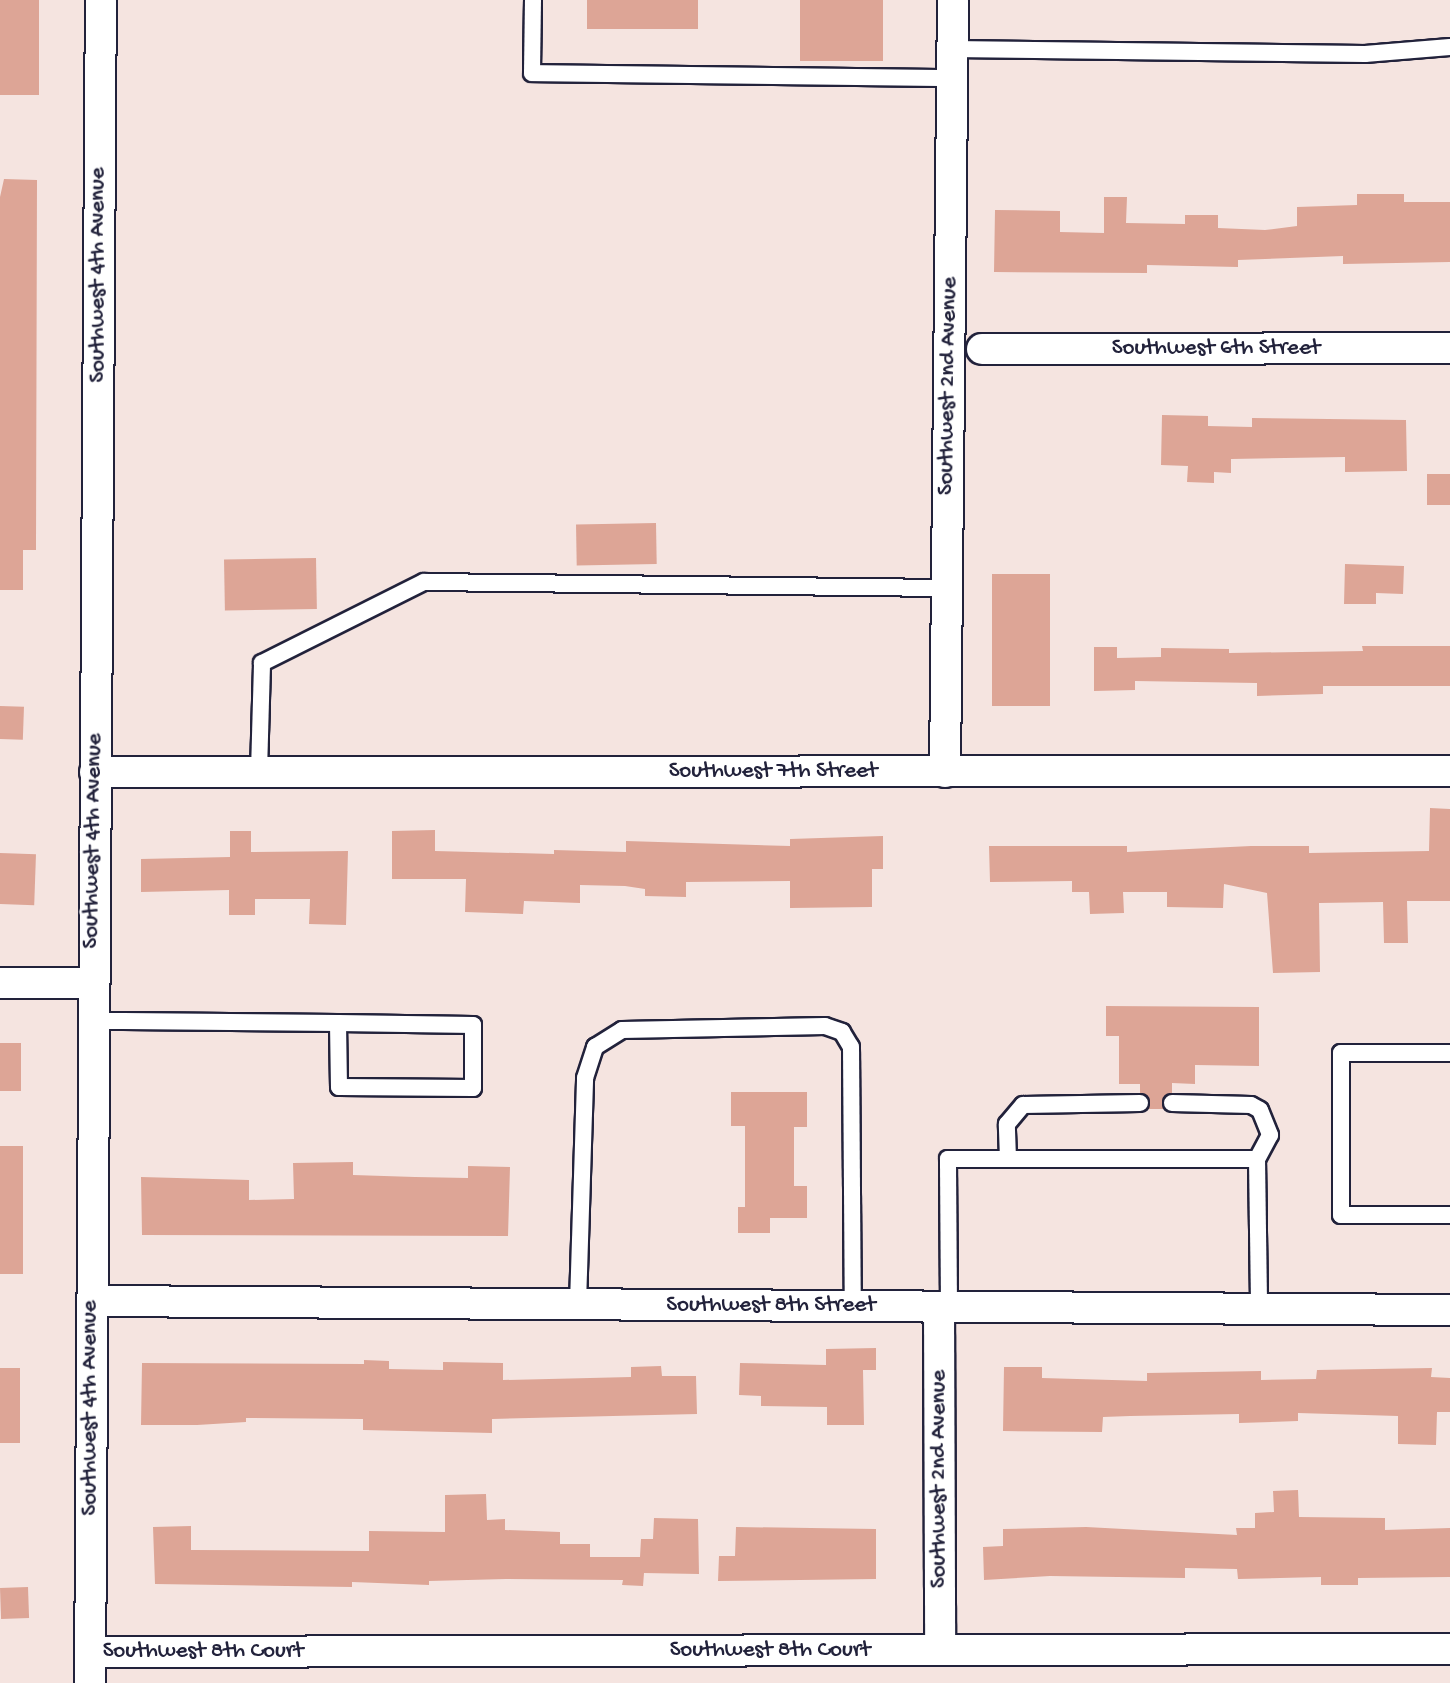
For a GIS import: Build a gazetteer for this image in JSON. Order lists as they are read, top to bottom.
{
  "streets": {
    "street": [
      "Southwest 4th Avenue",
      "Southwest 6th Street",
      "Southwest 2nd Avenue",
      "Southwest 7th Street",
      "Southwest 8th Street",
      "Southwest 8th Court"
    ]
  },
  "crossings": [
    ["Southwest 4th Avenue", "Southwest 7th Street"],
    ["Southwest 4th Avenue", "Southwest 8th Street"],
    ["Southwest 4th Avenue", "Southwest 8th Court"],
    ["Southwest 2nd Avenue", "Southwest 7th Street"],
    ["Southwest 2nd Avenue", "Southwest 8th Street"],
    ["Southwest 2nd Avenue", "Southwest 8th Court"]
  ]
}
